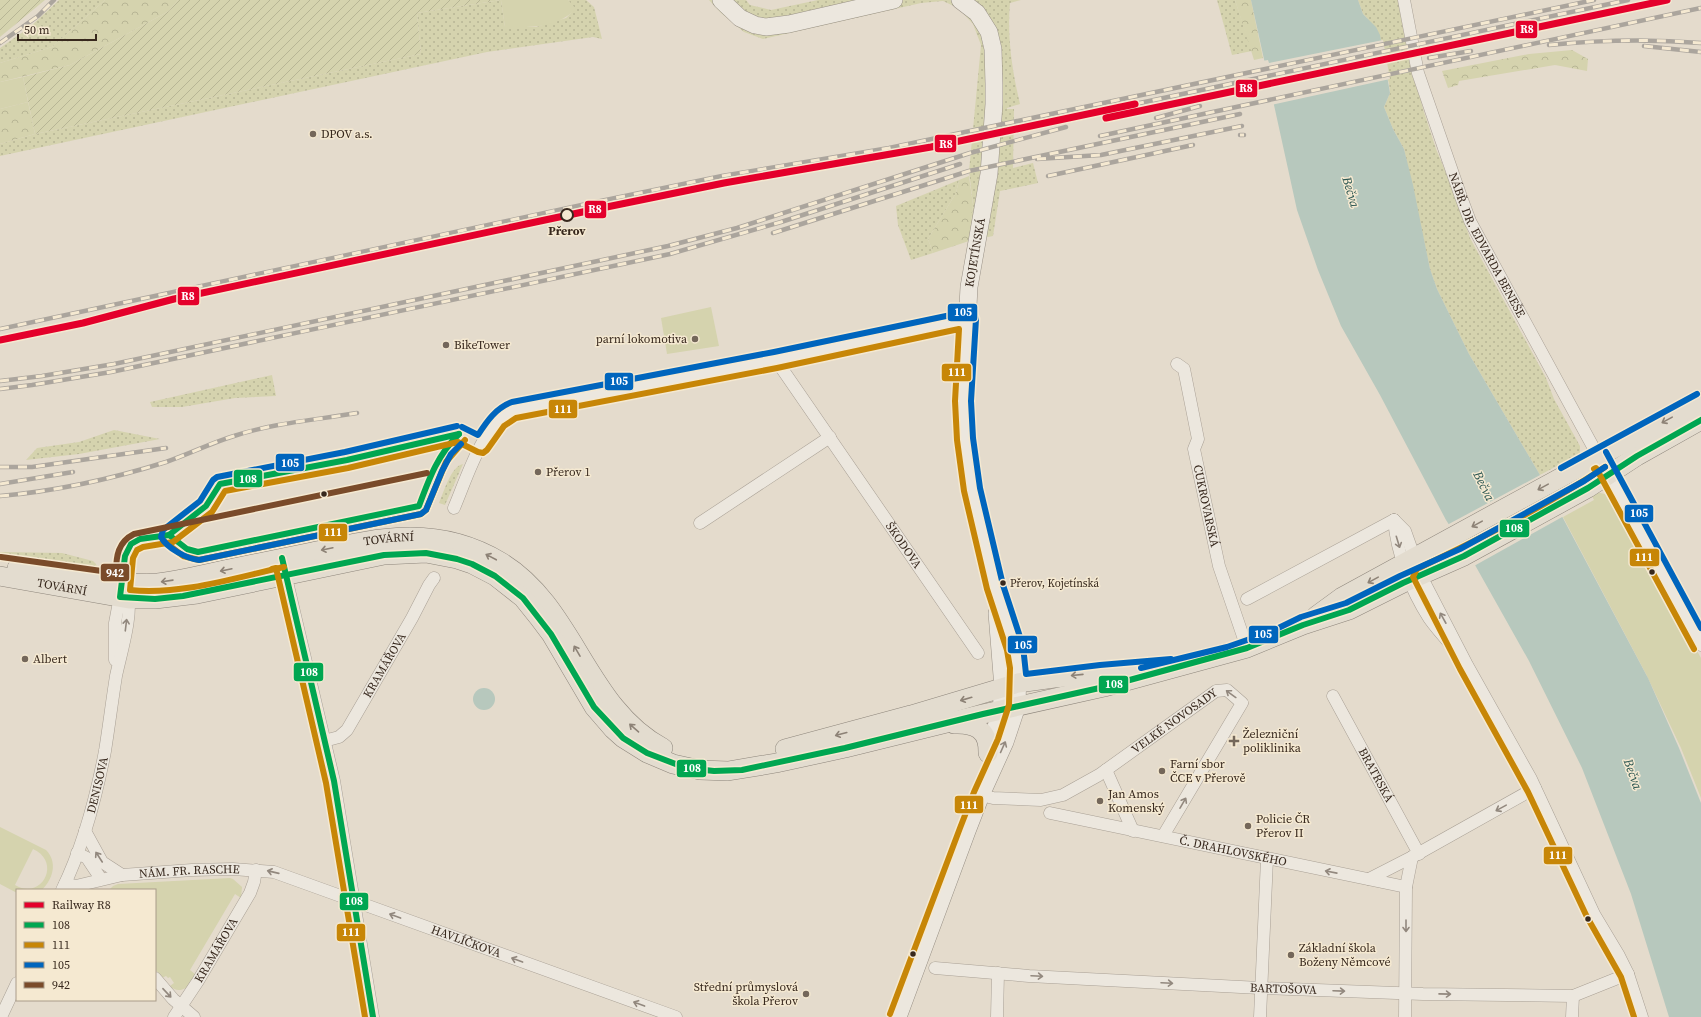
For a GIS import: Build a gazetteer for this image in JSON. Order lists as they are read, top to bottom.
{
  "streets": {
    "main road": ["KOJETÍNSKÁ", "TOVÁRNÍ"],
    "street": [
      "NÁBŘ. DR. EDVARDA BENEŠE",
      "CUKROVARSKÁ",
      "ŠKODOVA",
      "KRAMÁŘOVA",
      "VELKÉ NOVOSADY",
      "BRATRSKÁ",
      "DENISOVA",
      "Č. DRAHLOVSKÉHO",
      "NÁM. FR. RASCHE",
      "HAVLÍČKOVA",
      "BARTOŠOVA"
    ]
  },
  "crossings": [
    ["TOVÁRNÍ", "DENISOVA"],
    ["KRAMÁŘOVA", "NÁM. FR. RASCHE"],
    ["KRAMÁŘOVA", "HAVLÍČKOVA"],
    ["VELKÉ NOVOSADY", "Č. DRAHLOVSKÉHO"],
    ["DENISOVA", "NÁM. FR. RASCHE"],
    ["NÁM. FR. RASCHE", "HAVLÍČKOVA"]
  ],
  "one_way": ["HAVLÍČKOVA", "BARTOŠOVA"],
  "water": ["Bečva"],
  "places": {
    "other": [
      "DPOV a.s.",
      "Přerov",
      "parní lokomotiva",
      "BikeTower",
      "Přerov 1",
      "Přerov, Kojetínská",
      "Albert",
      "Farní sbor ČCE v Přerově",
      "Jan Amos Komenský",
      "Policie ČR Přerov II",
      "Základní škola Boženy Němcové",
      "Střední průmyslová škola Přerov"
    ],
    "health": ["Železniční poliklinika"]
  },
  "lines": [
    "rail line R8",
    "transit line 105",
    "transit line 111",
    "transit line 108",
    "transit line 942"
  ],
  "legend": [
    "Railway R8",
    "108",
    "111",
    "105",
    "942"
  ],
  "scale_bar": "50 m"
}
